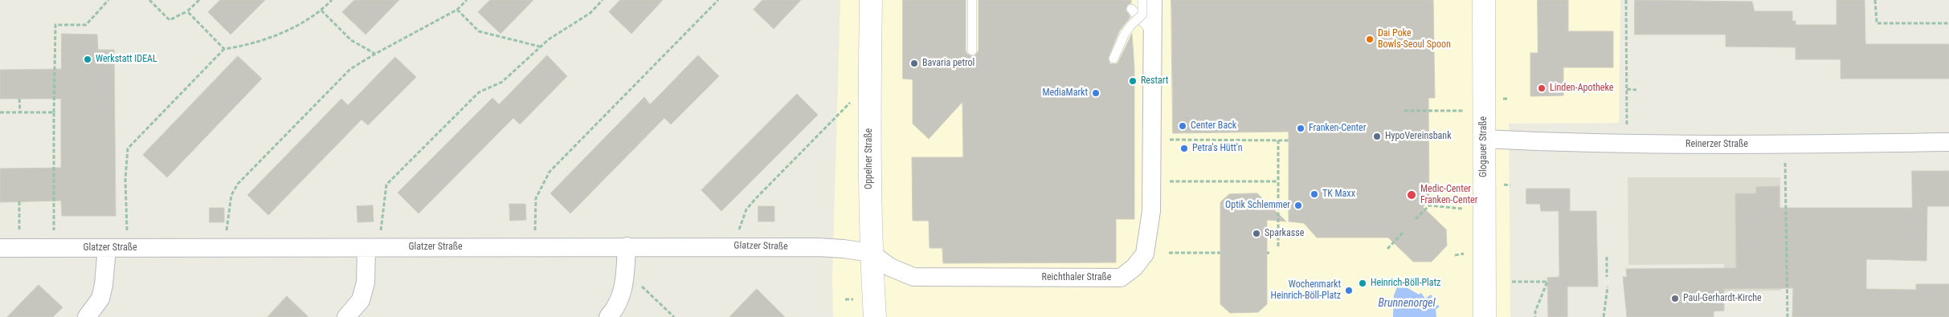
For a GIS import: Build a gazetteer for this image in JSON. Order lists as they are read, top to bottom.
{
  "streets": {
    "street": [
      "Reinerzer Straße",
      "Glogauer Straße",
      "Oppelner Straße",
      "Glatzer Straße",
      "Reichthaler Straße"
    ]
  },
  "crossings": [
    ["Reinerzer Straße", "Glogauer Straße"],
    ["Oppelner Straße", "Glatzer Straße"],
    ["Oppelner Straße", "Reichthaler Straße"],
    ["Glatzer Straße", "Reichthaler Straße"]
  ],
  "water": ["Brunnenorgel"],
  "places": [
    "Dai Poke Bowls-Seoul Spoon",
    "Werkstatt IDEAL",
    "Bavaria petrol",
    "Restart",
    "Linden-Apotheke",
    "MediaMarkt",
    "Center Back",
    "Franken-Center",
    "HypoVereinsbank",
    "Petra's Hütt'n",
    "TK Maxx",
    "Medic-Center Franken-Center",
    "Optik Schlemmer",
    "Sparkasse",
    "Heinrich-Böll-Platz",
    "Wochenmarkt Heinrich-Böll-Platz",
    "Paul-Gerhardt-Kirche"
  ]
}
